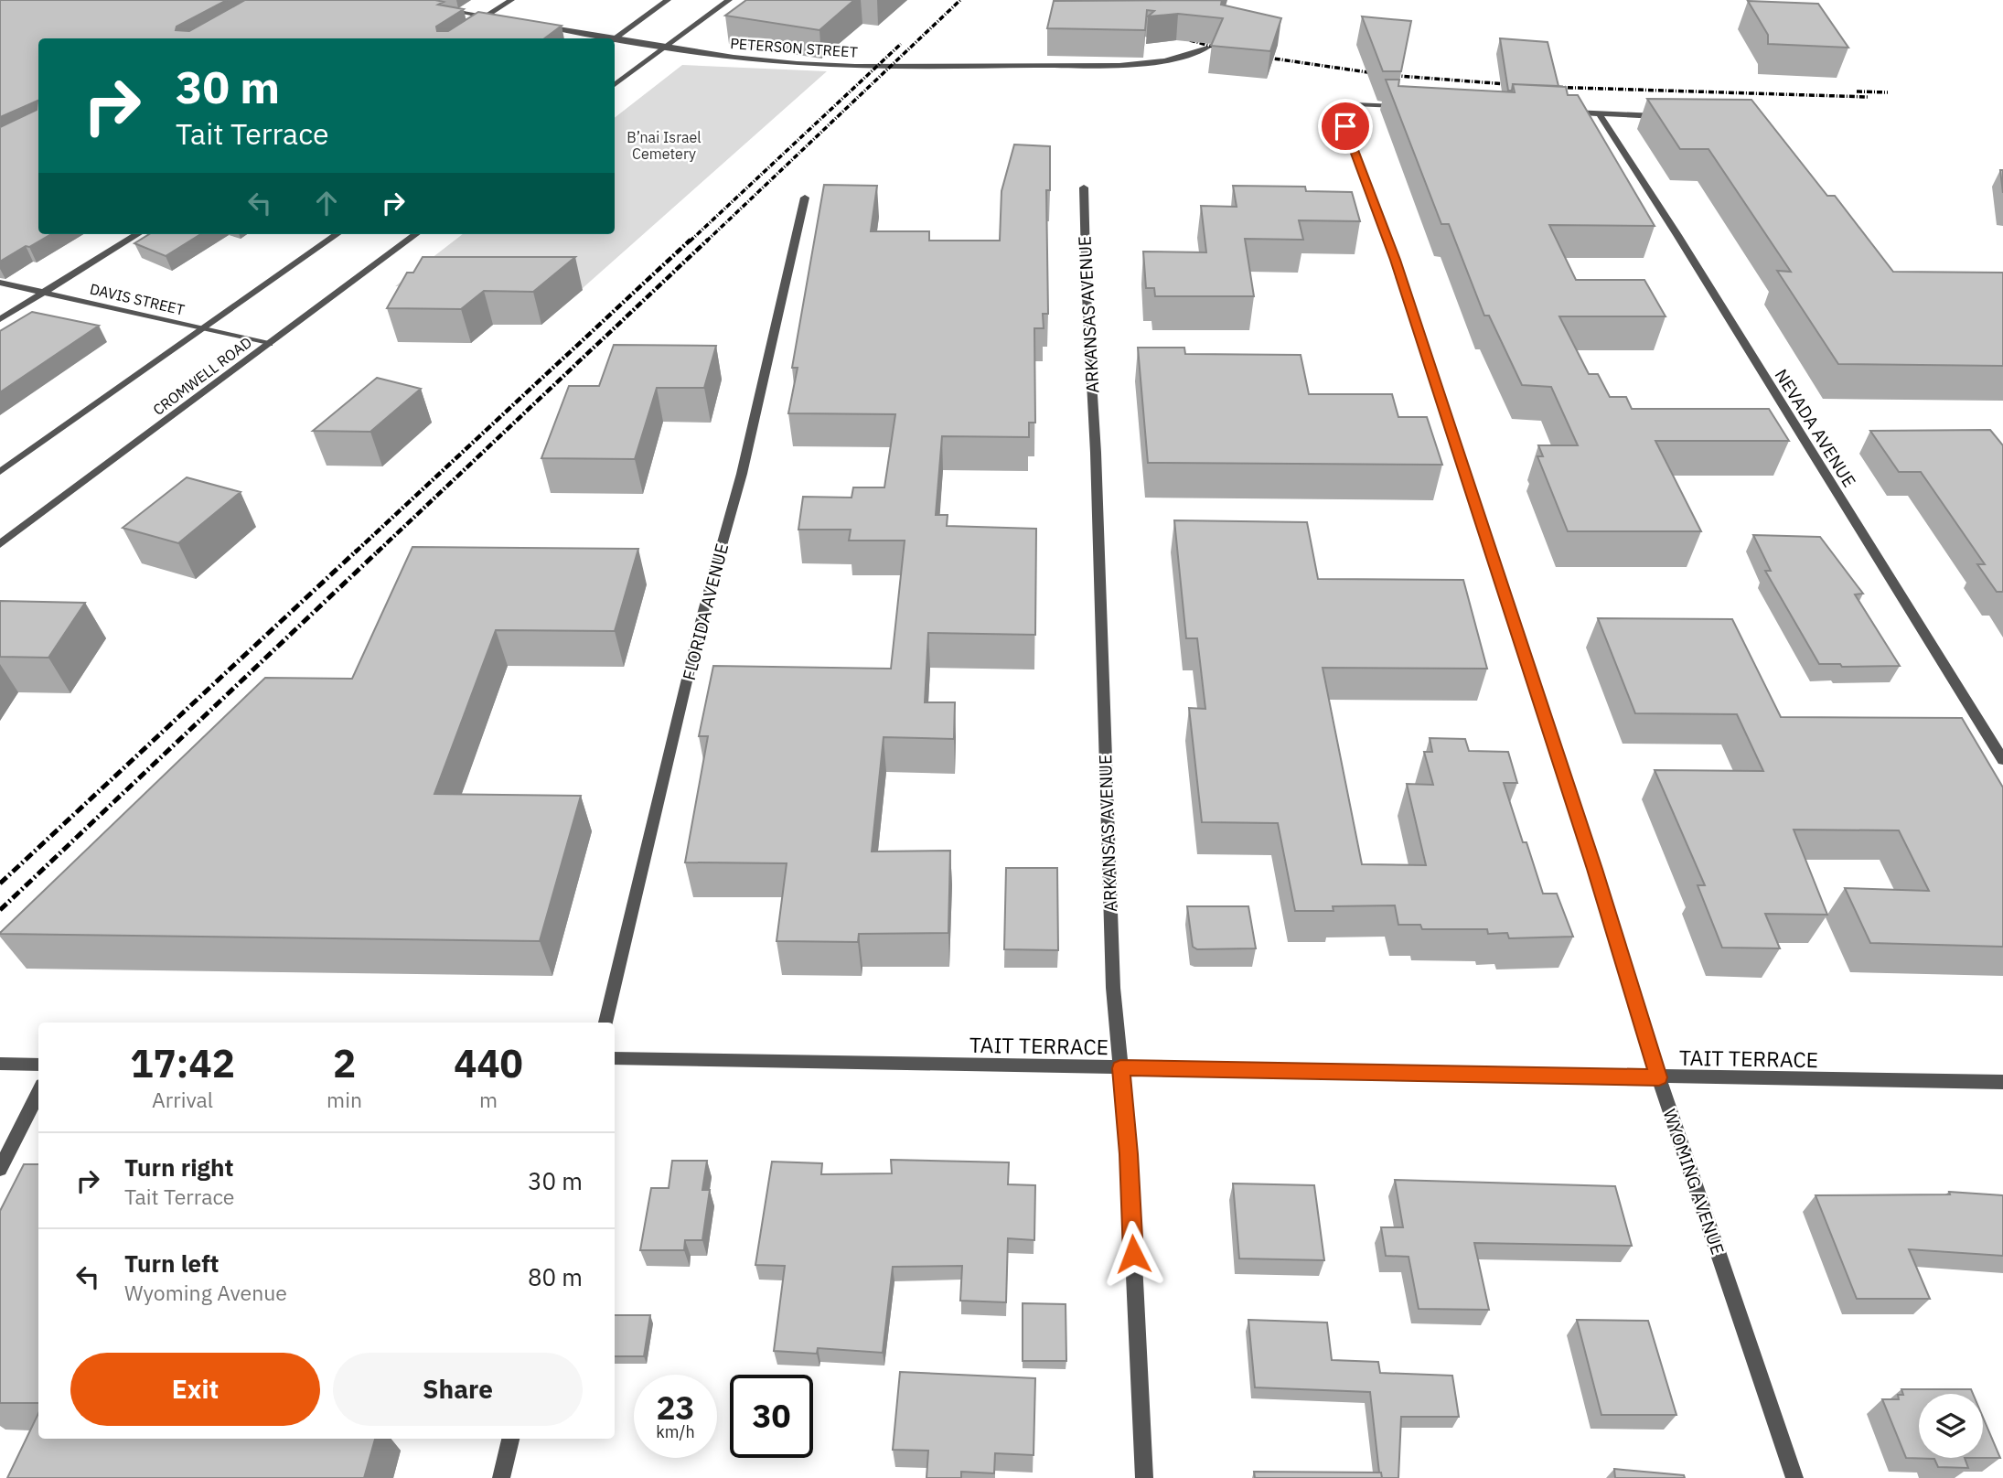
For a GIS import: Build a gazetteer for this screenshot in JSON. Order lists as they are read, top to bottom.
{
  "streets": {
    "street": [
      "PETERSON STREET",
      "DAVIS STREET",
      "ARKANSAS AVENUE",
      "CROMWELL ROAD",
      "NEVADA AVENUE",
      "FLORIDA AVENUE",
      "TAIT TERRACE",
      "WYOMING AVENUE"
    ]
  },
  "crossings": [
    ["DAVIS STREET", "CROMWELL ROAD"],
    ["ARKANSAS AVENUE", "TAIT TERRACE"],
    ["TAIT TERRACE", "WYOMING AVENUE"]
  ],
  "parks": ["B’nai Israel Cemetery"],
  "page": {
    "turn": ["30 m", "Tait Terrace"],
    "eta": [
      "17:42",
      "Arrival",
      "2",
      "min",
      "440",
      "m"
    ],
    "list": [
      {
        "name": "Turn right",
        "note": "Tait Terrace",
        "value": "30 m"
      },
      {
        "name": "Turn left",
        "note": "Wyoming Avenue",
        "value": "80 m"
      }
    ],
    "buttons": ["Exit", "Share"],
    "speed": "23 km/h",
    "limit": "30"
  }
}
